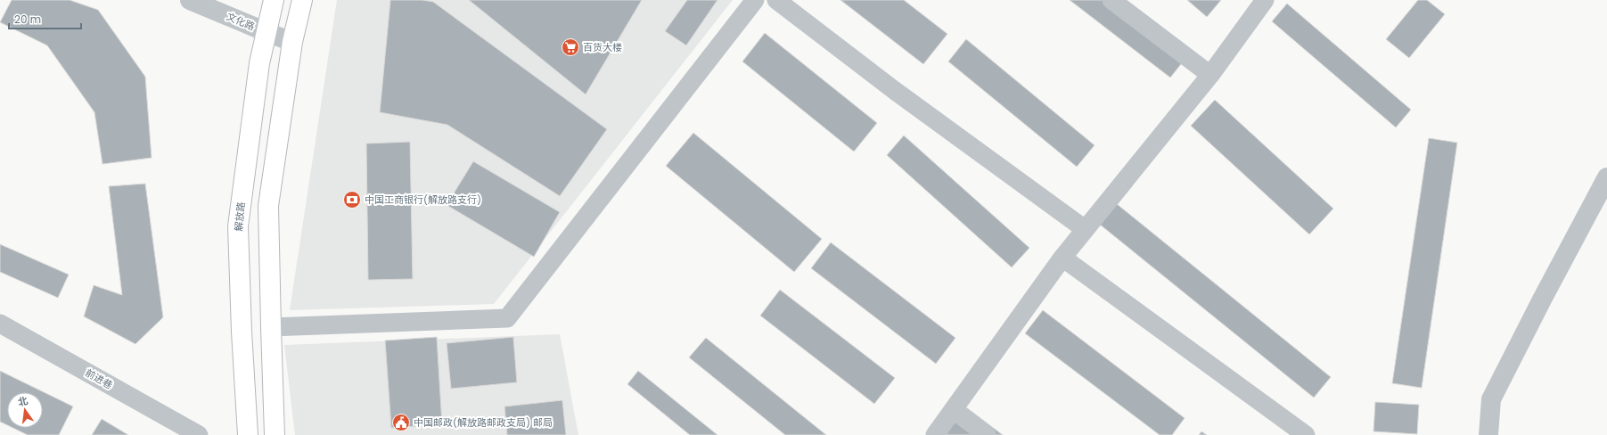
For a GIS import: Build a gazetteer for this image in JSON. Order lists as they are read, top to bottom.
{
  "streets": {
    "highway": ["解放路"],
    "street": ["文化路", "前进巷"]
  },
  "crossings": [
    ["文化路", "解放路"]
  ],
  "places": {
    "supermarket": ["百货大楼"],
    "bank": ["中国工商银行(解放路支行)"],
    "public building": ["中国邮政(解放路邮政支局) 邮局"]
  },
  "scale_bar": "20 m",
  "north": "top"
}
